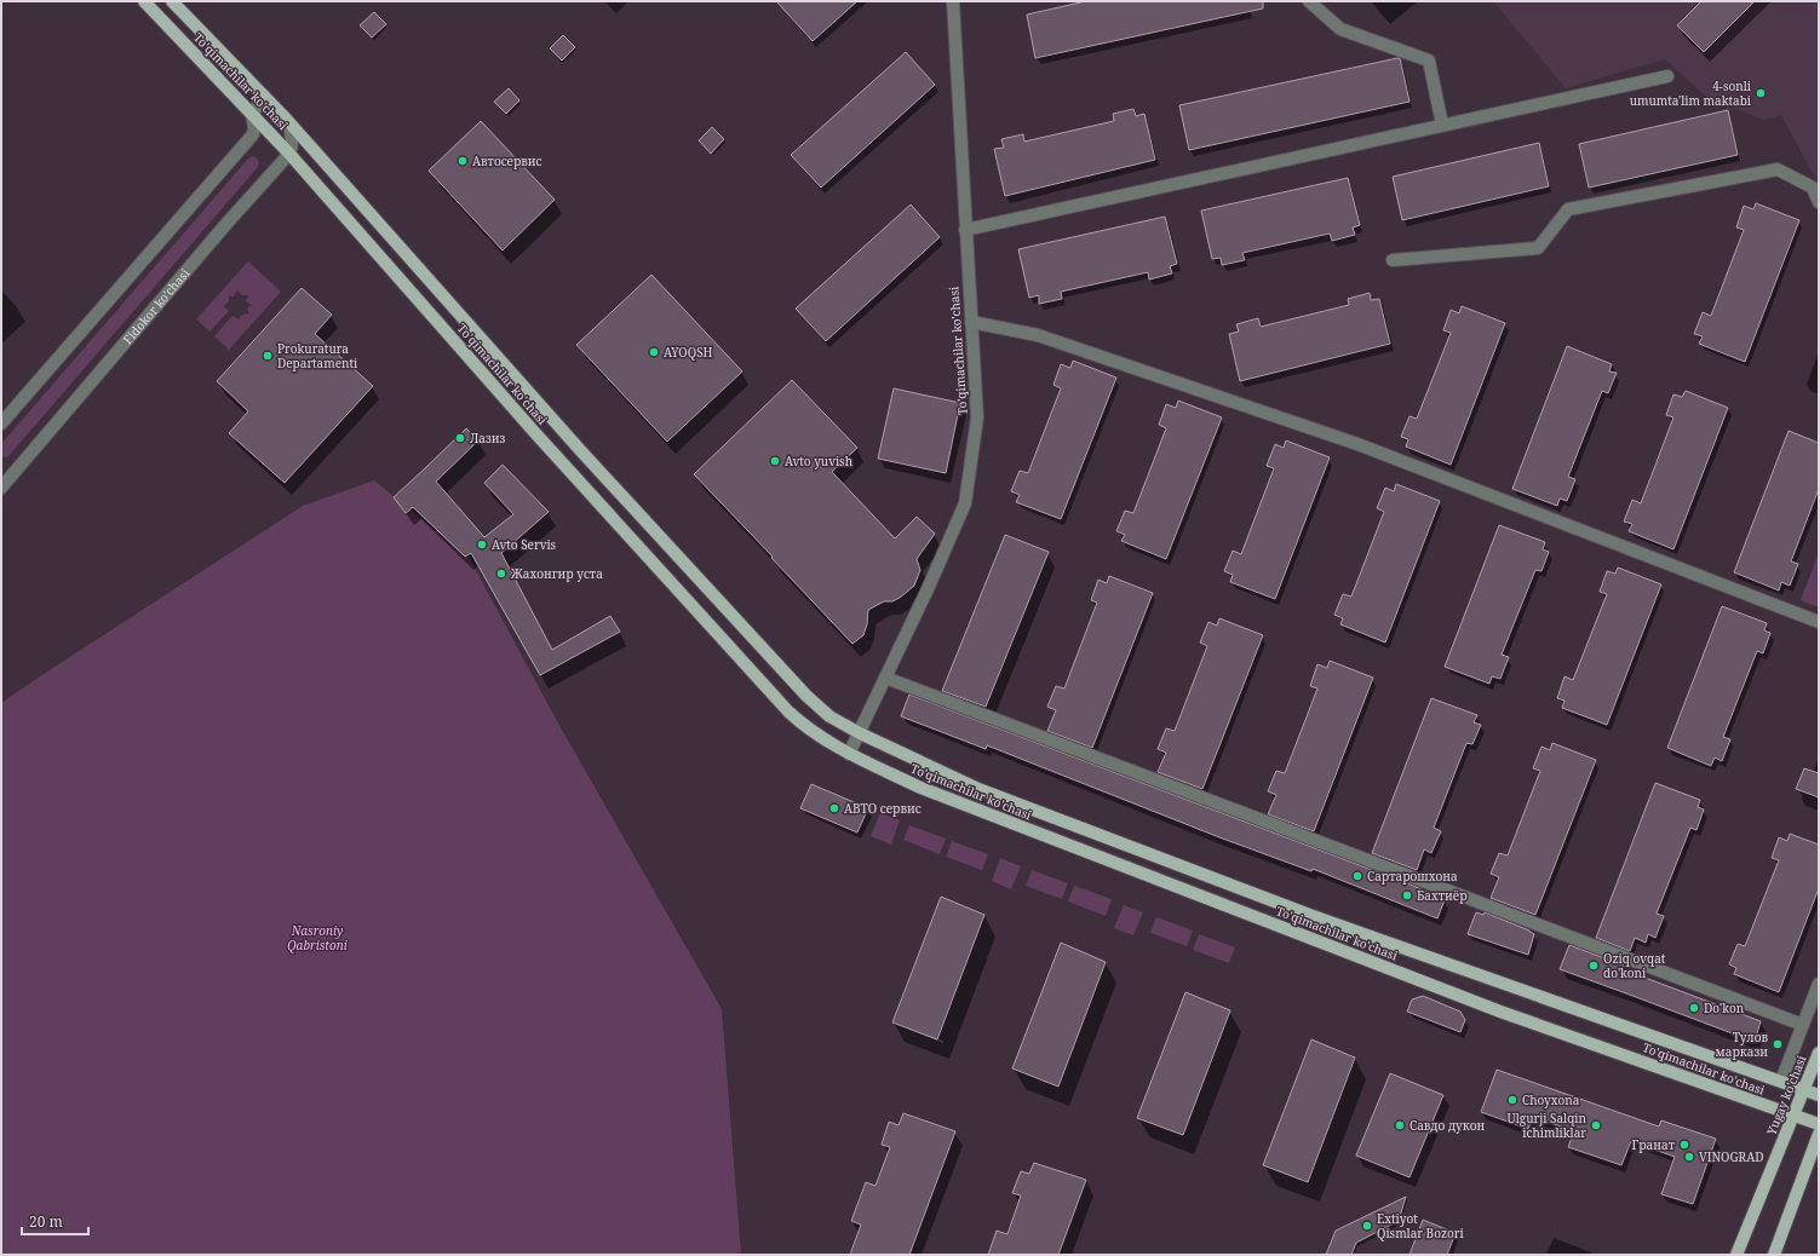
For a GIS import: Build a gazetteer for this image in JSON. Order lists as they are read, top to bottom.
{
  "streets": {
    "main road": ["To'qimachilar ko'chasi", "Yugay ko'chasi"],
    "street": ["Fidokor ko'chasi"]
  },
  "crossings": [
    ["To'qimachilar ko'chasi", "Fidokor ko'chasi"],
    ["To'qimachilar ko'chasi", "Yugay ko'chasi"]
  ],
  "parks": ["Nasroniy Qabristoni"],
  "places": [
    "4-sonli umumta'lim maktabi",
    "Автосервис",
    "AYOQSH",
    "Prokuratura Departamenti",
    "Лазиз",
    "Avto yuvish",
    "Avto Servis",
    "Жахонгир уста",
    "АВТО сервис",
    "Сартарошхона",
    "Бахтиёр",
    "Oziq ovqat do'koni",
    "Do'kon",
    "Тулов маркази",
    "Choyxona",
    "Cавдо дукон",
    "Ulgurji Salqin ichimliklar",
    "Гранат",
    "VINOGRAD",
    "Extiyot Qismlar Bozori"
  ],
  "scale_bar": "20 m"
}
